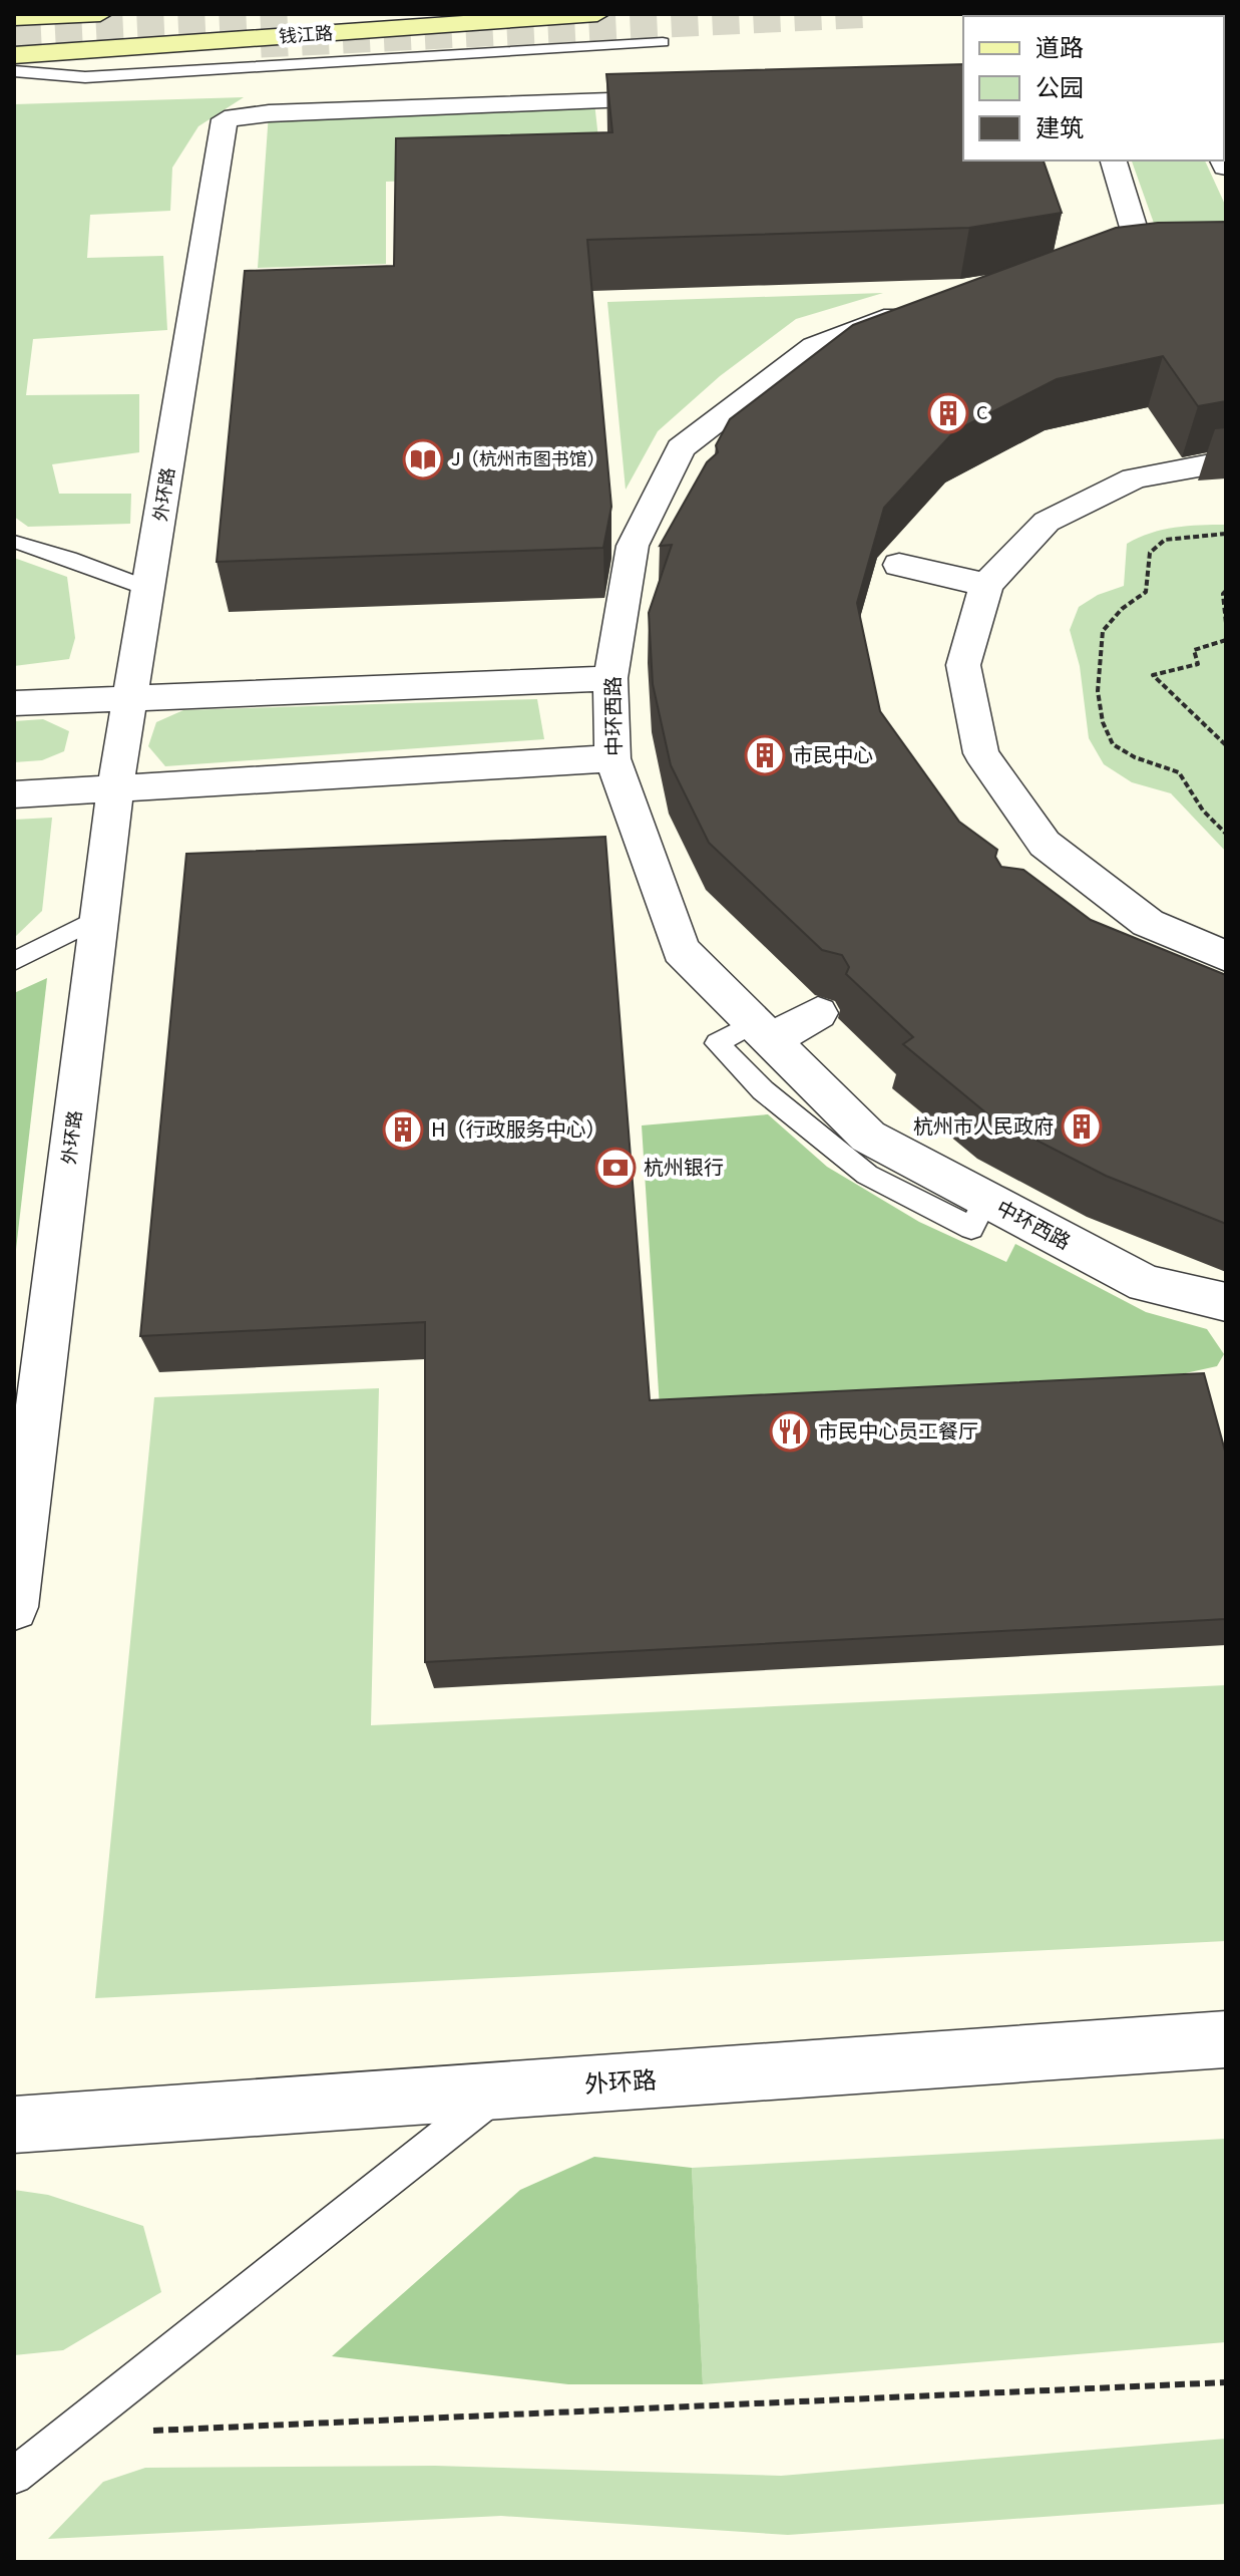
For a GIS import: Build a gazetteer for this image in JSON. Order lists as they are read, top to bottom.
{
  "streets": {
    "main road": ["钱江路"],
    "street": ["外环路", "中环西路"]
  },
  "places": {
    "building": [
      "C",
      "市民中心",
      "杭州市人民政府",
      "H（行政服务中心）"
    ],
    "library": ["J（杭州市图书馆）"],
    "bank": ["杭州银行"],
    "restaurant": ["市民中心员工餐厅"]
  },
  "legend": ["道路", "公园", "建筑"]
}
